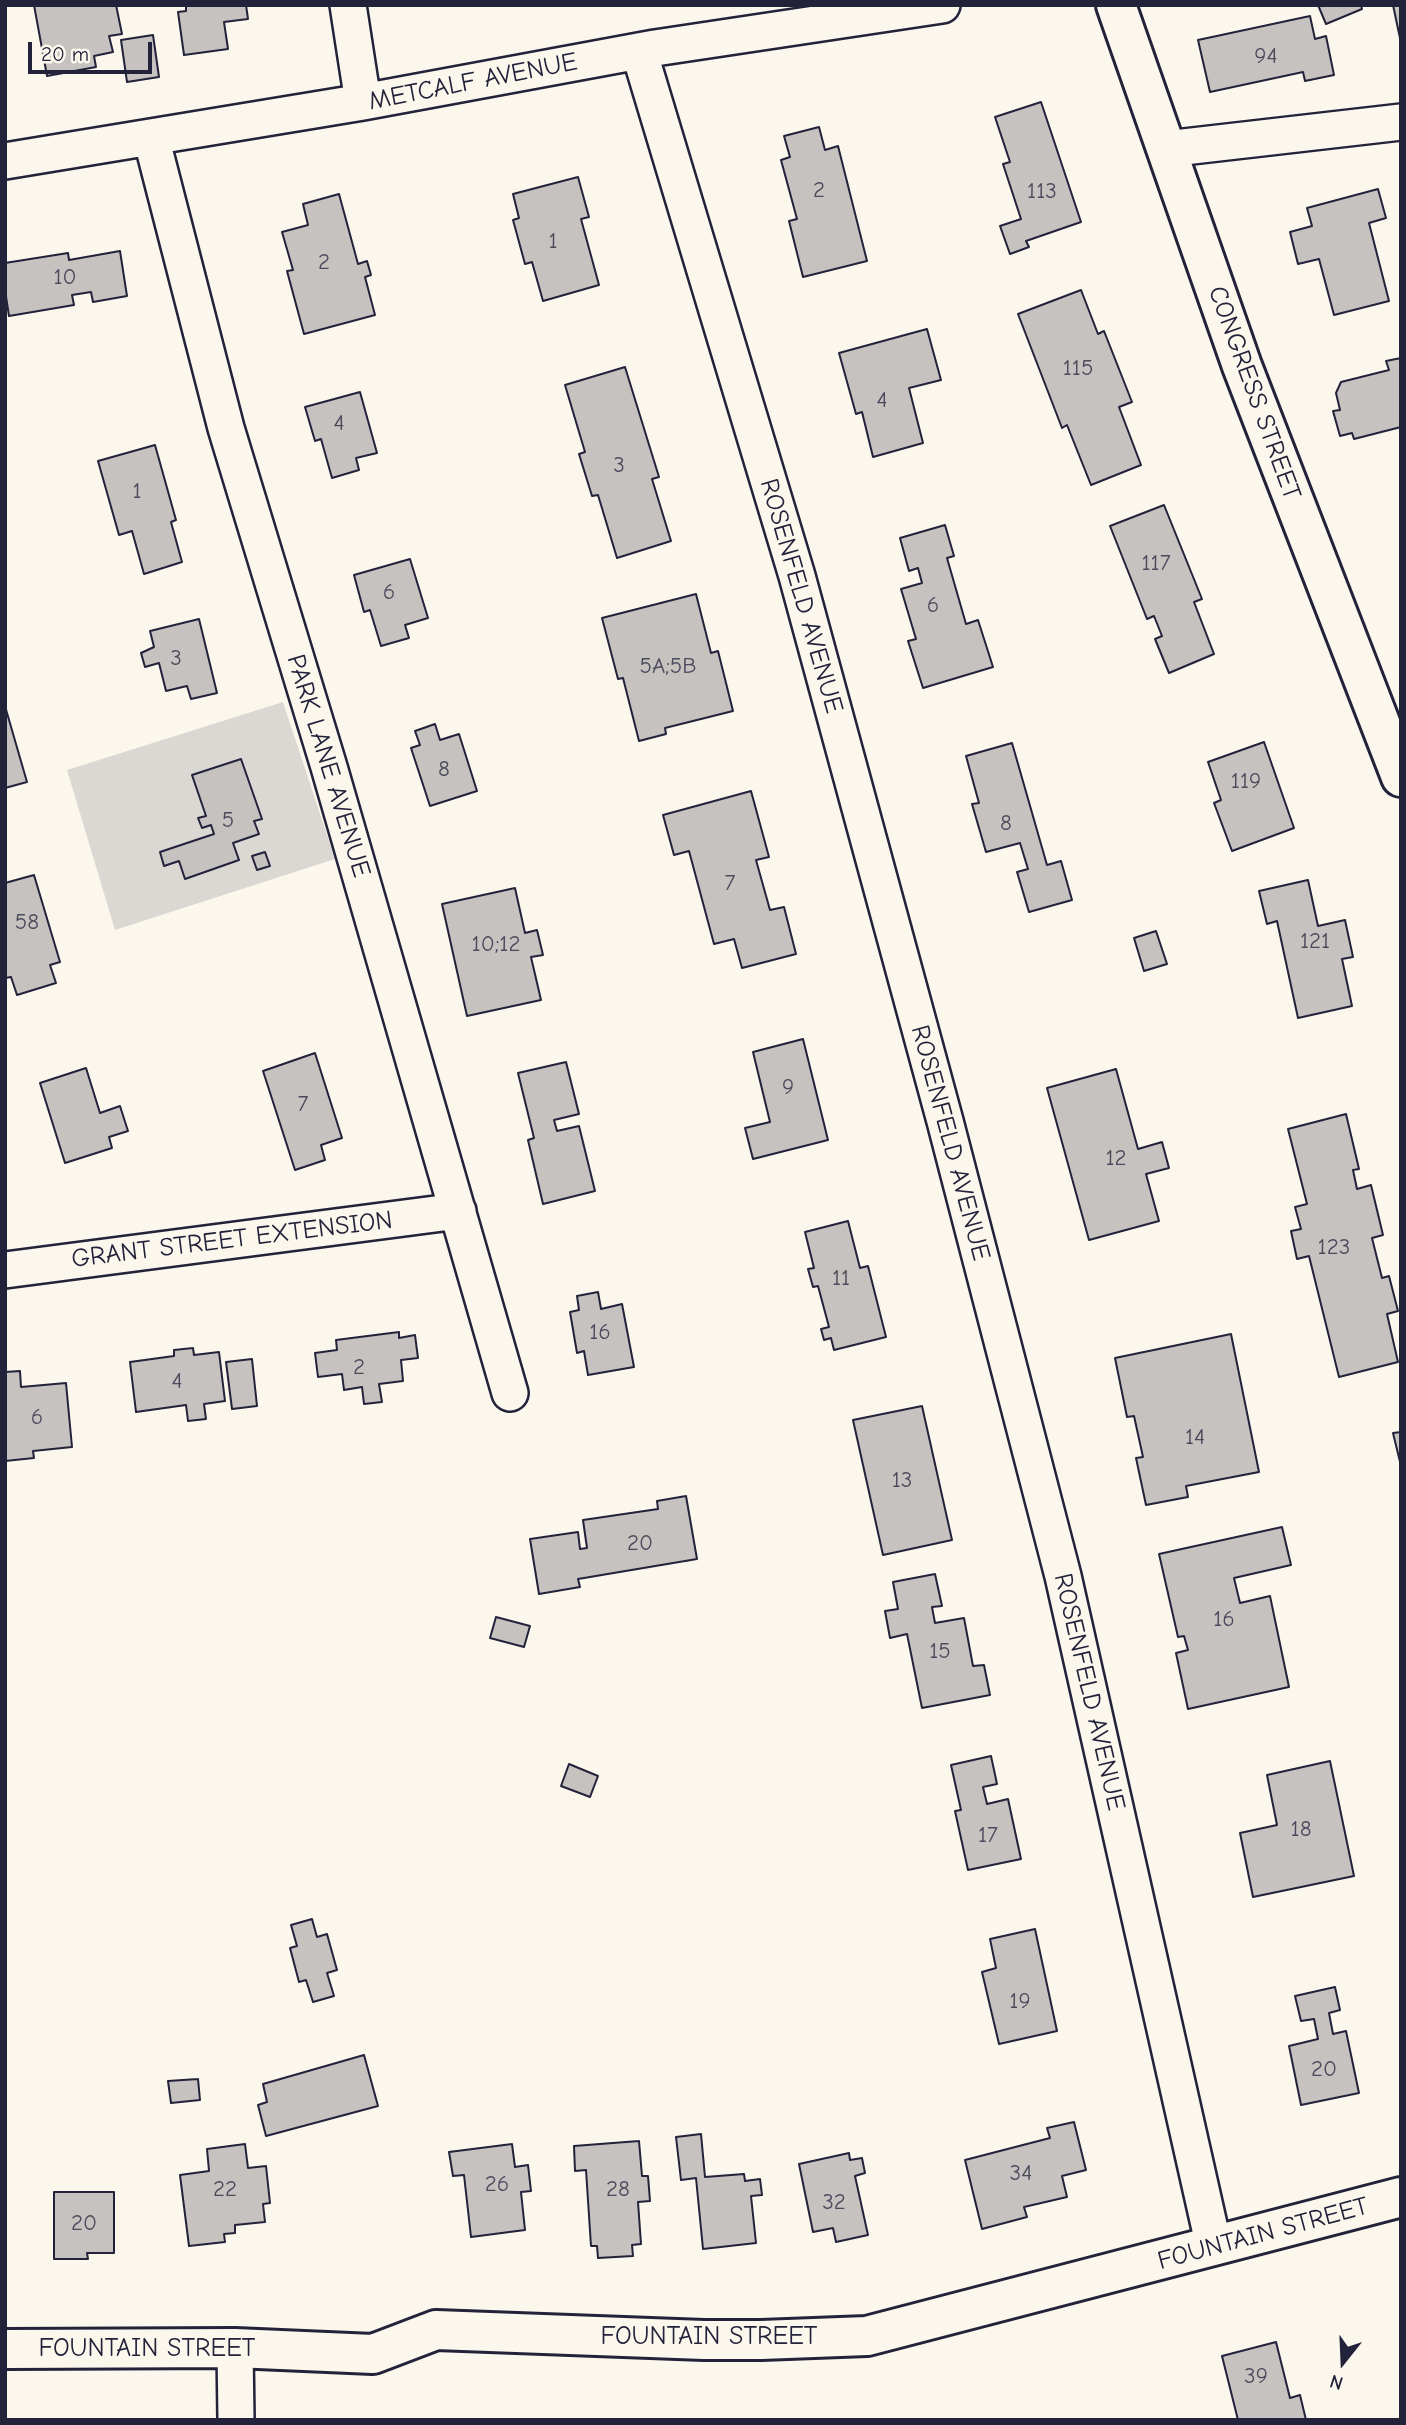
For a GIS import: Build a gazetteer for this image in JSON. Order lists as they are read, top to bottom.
{
  "streets": {
    "street": [
      "METCALF AVENUE",
      "CONGRESS STREET",
      "ROSENFELD AVENUE",
      "PARK LANE AVENUE",
      "GRANT STREET EXTENSION",
      "FOUNTAIN STREET"
    ]
  },
  "crossings": [
    ["METCALF AVENUE", "ROSENFELD AVENUE"],
    ["METCALF AVENUE", "PARK LANE AVENUE"],
    ["ROSENFELD AVENUE", "FOUNTAIN STREET"],
    ["PARK LANE AVENUE", "GRANT STREET EXTENSION"]
  ],
  "house_numbers": [
    "94",
    "2",
    "113",
    "1",
    "2",
    "10",
    "115",
    "4",
    "4",
    "3",
    "1",
    "117",
    "6",
    "6",
    "3",
    "5A;5B",
    "8",
    "119",
    "5",
    "8",
    "7",
    "58",
    "121",
    "10;12",
    "9",
    "7",
    "12",
    "123",
    "11",
    "16",
    "2",
    "4",
    "6",
    "14",
    "13",
    "20",
    "16",
    "15",
    "18",
    "17",
    "19",
    "20",
    "34",
    "26",
    "22",
    "28",
    "32",
    "20",
    "39"
  ],
  "scale_bar": "20 m",
  "north": "bottom"
}
